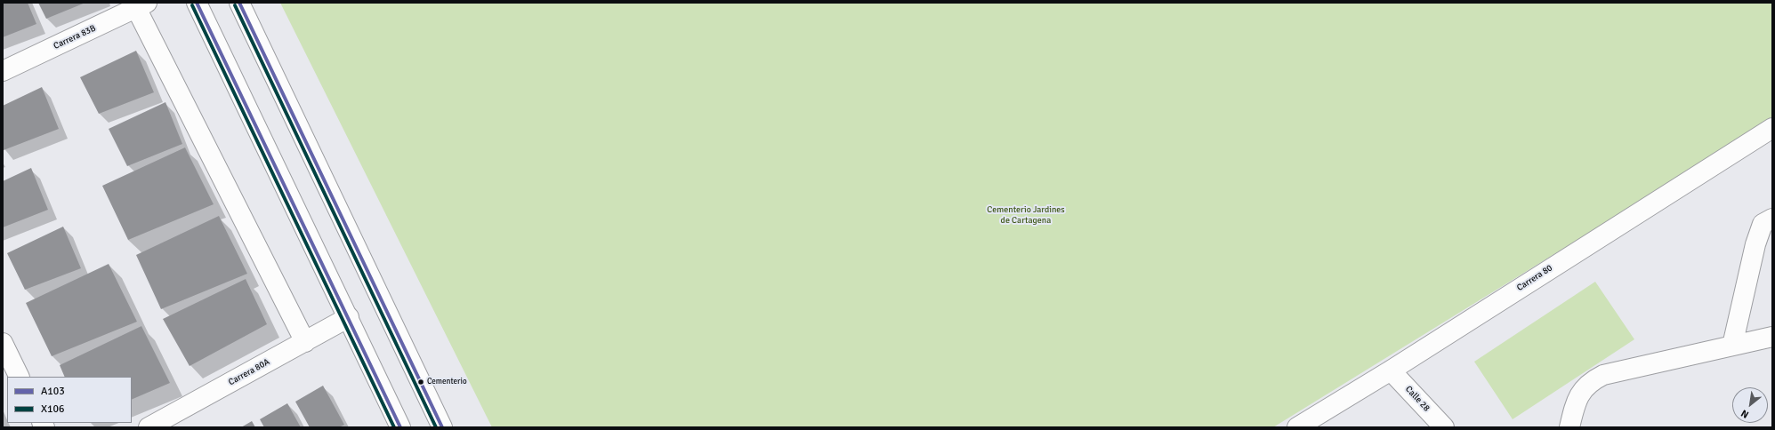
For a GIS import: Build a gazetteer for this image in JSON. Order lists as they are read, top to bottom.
{
  "streets": {
    "main road": [
      "Carrera 83B",
      "Carrera 80",
      "Carrera 80A",
      "Calle 28"
    ]
  },
  "crossings": [
    ["Carrera 80", "Calle 28"]
  ],
  "parks": ["Cementerio Jardines de Cartagena"],
  "places": ["Cementerio"],
  "lines": ["transit line A103", "transit line X106"],
  "legend": ["A103", "X106"],
  "north": "bottom left"
}
